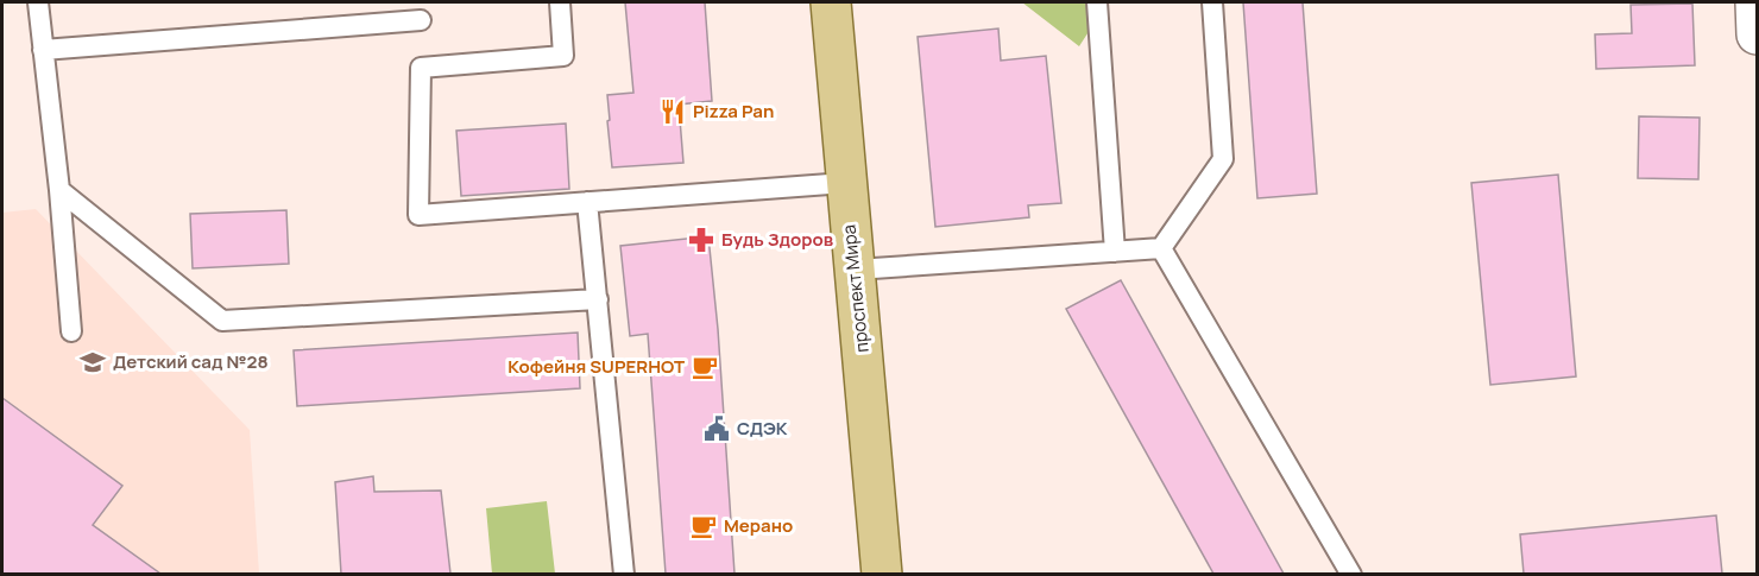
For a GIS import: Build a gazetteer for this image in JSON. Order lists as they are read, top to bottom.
{
  "streets": {
    "main road": ["проспект Мира"]
  },
  "places": {
    "restaurant": ["Pizza Pan"],
    "pharmacy": ["Будь Здоров"],
    "school or university": ["Детский сад №28"],
    "cafe": ["Кофейня SUPERHOT", "Мерано"],
    "public building": ["СДЭК"]
  }
}
